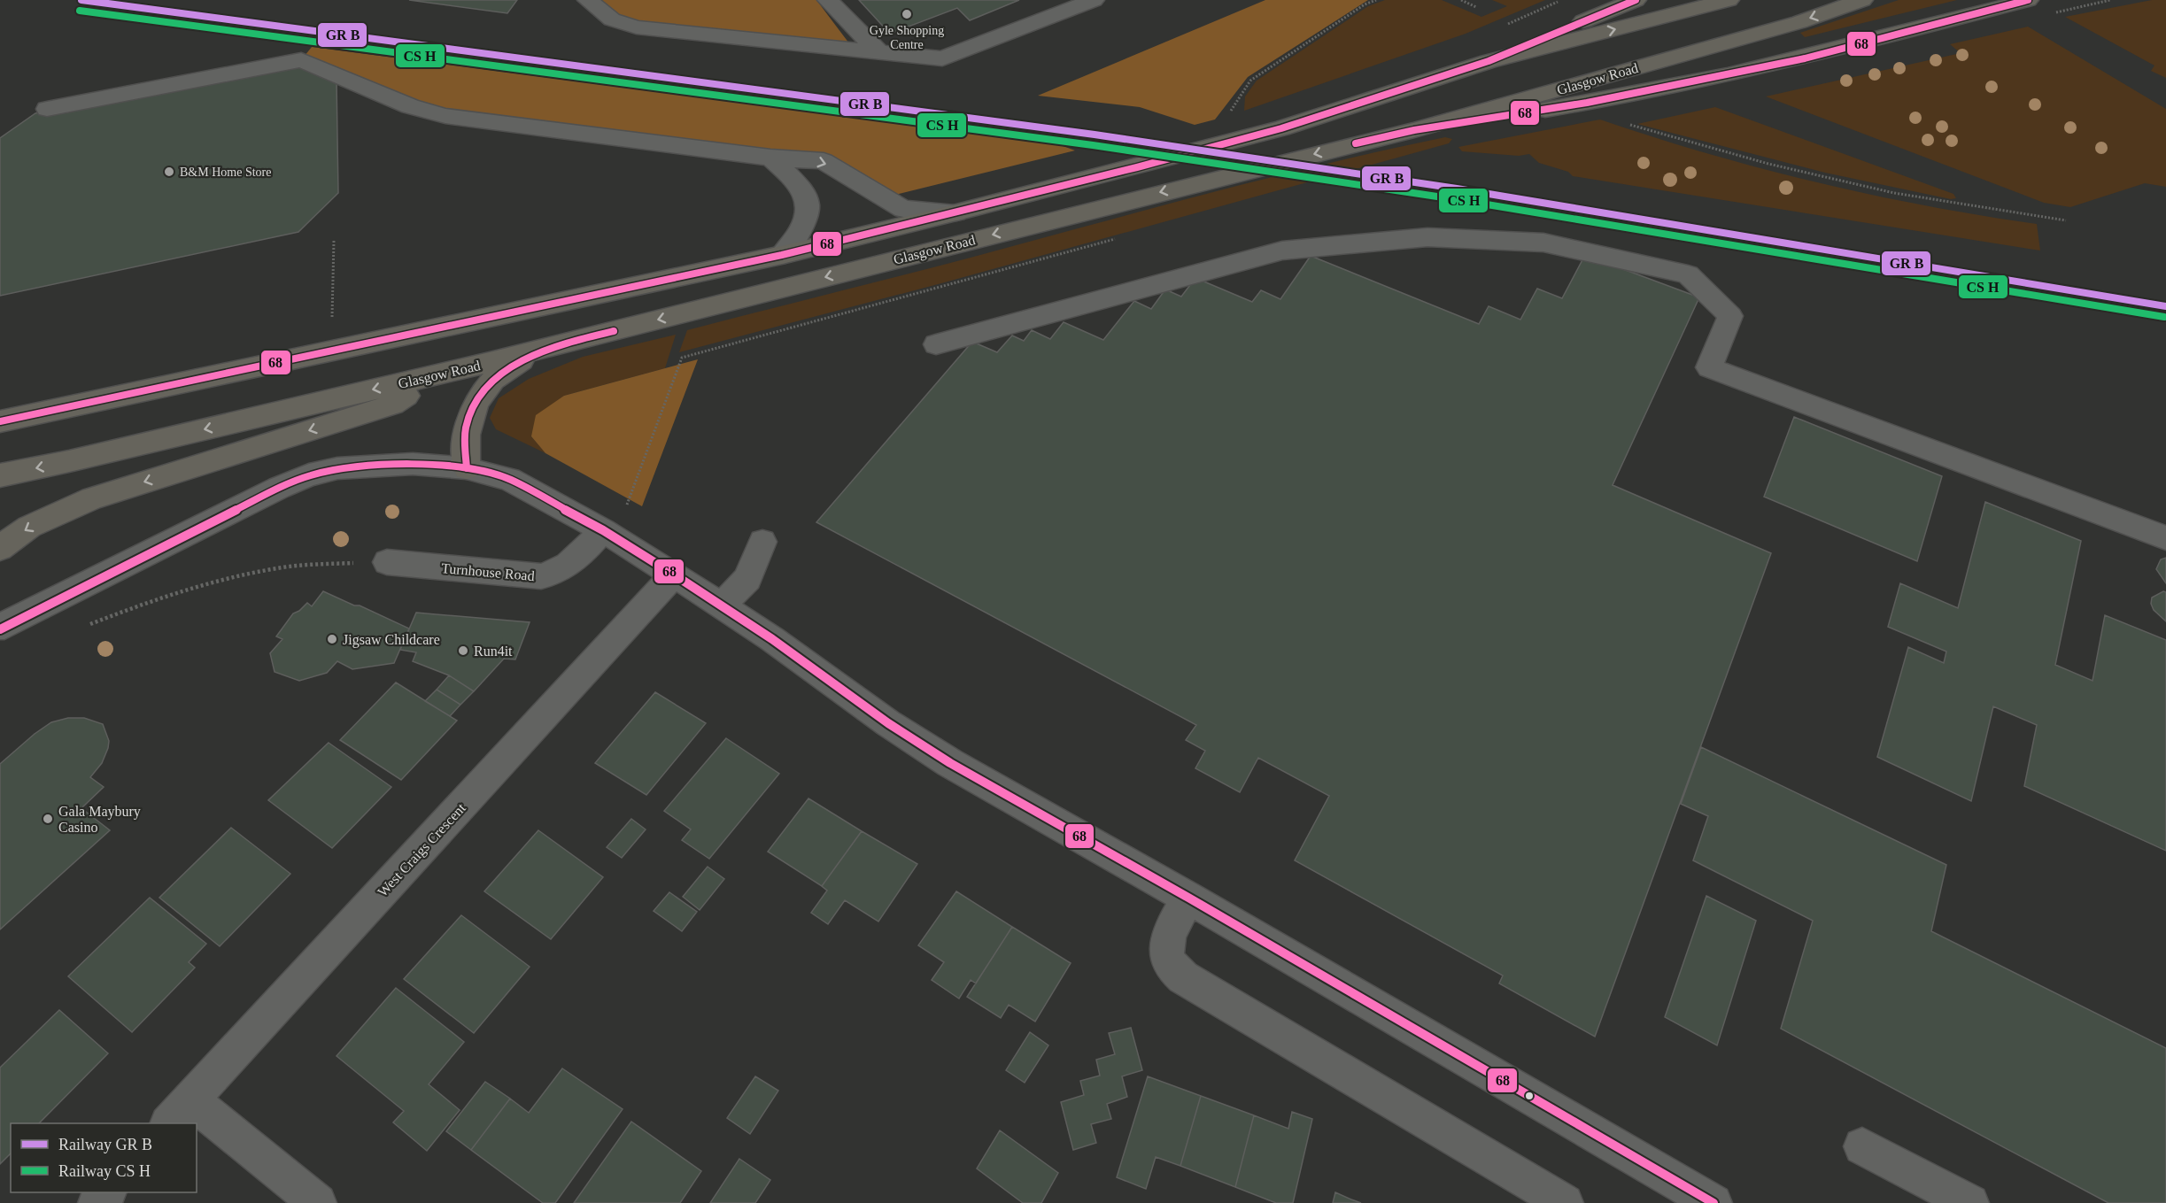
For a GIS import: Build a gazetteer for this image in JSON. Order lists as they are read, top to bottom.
{
  "streets": {
    "main road": ["Glasgow Road"],
    "street": ["Turnhouse Road", "West Craigs Crescent"]
  },
  "places": [
    "Gyle Shopping Centre",
    "B&M Home Store",
    "Jigsaw Childcare",
    "Run4it",
    "Gala Maybury Casino"
  ],
  "lines": ["transit line 68"],
  "legend": ["Railway GR B", "Railway CS H"]
}
